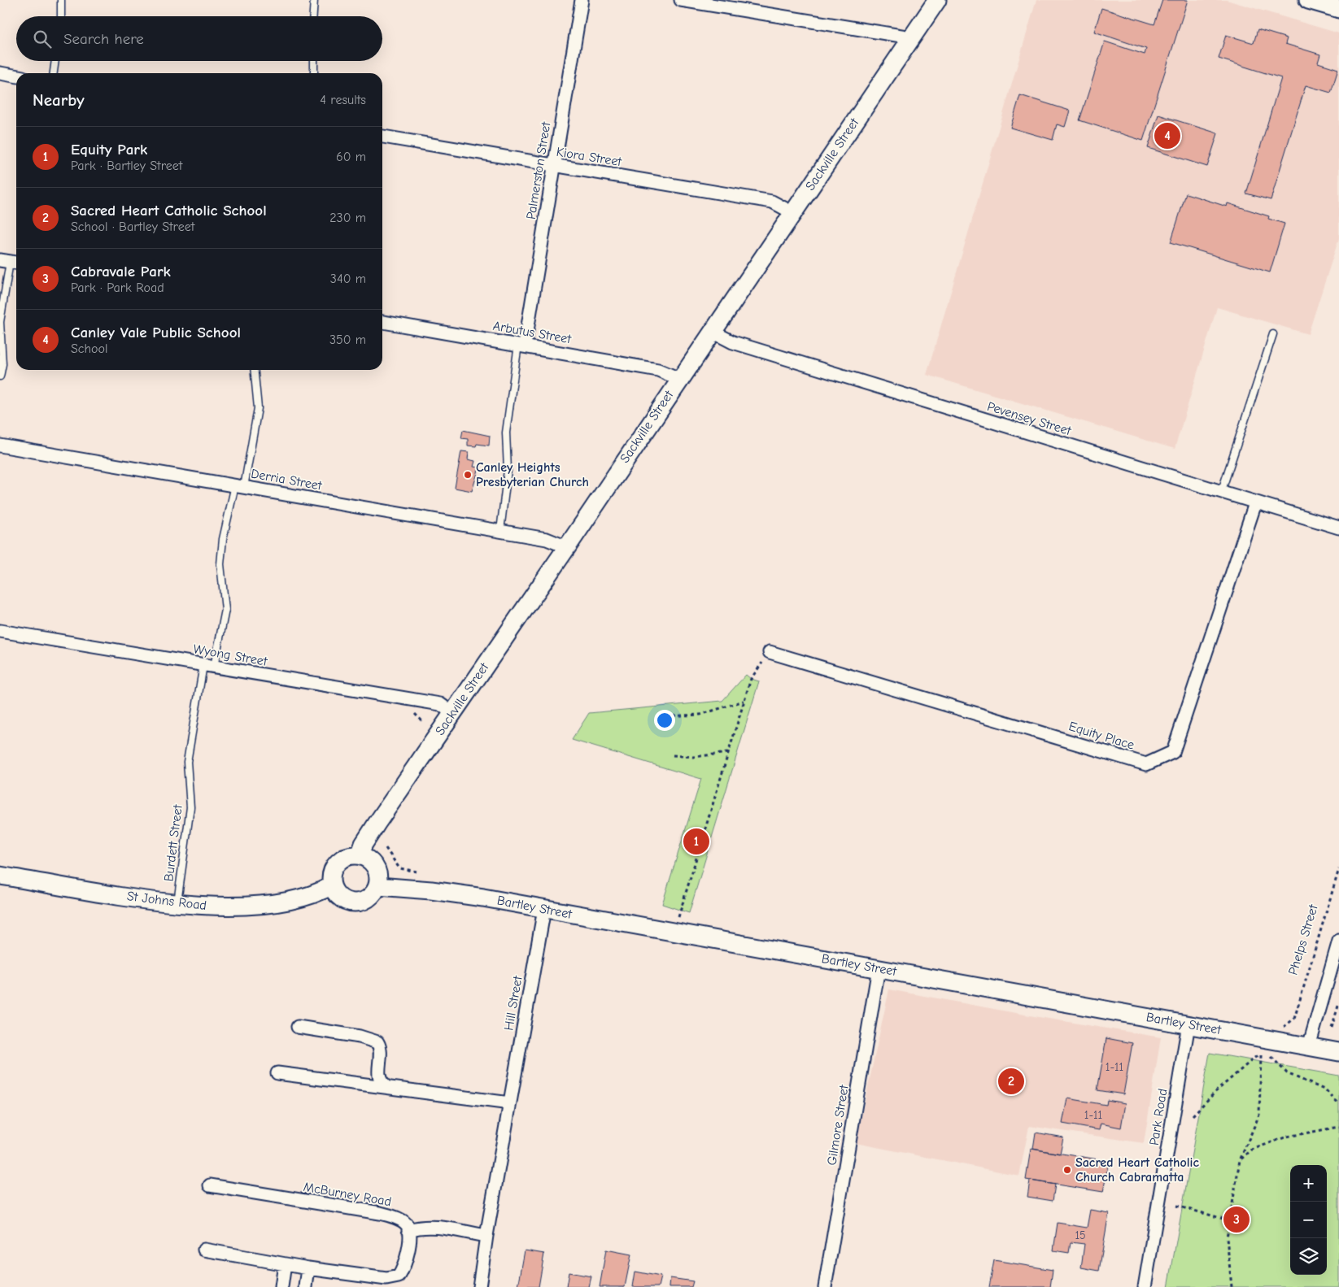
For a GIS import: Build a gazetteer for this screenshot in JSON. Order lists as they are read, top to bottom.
{
  "streets": {
    "main road": ["Sackville Street", "St Johns Road", "Bartley Street"],
    "street": [
      "Kiora Street",
      "Palmerston Street",
      "Arbutus Street",
      "Pevensey Street",
      "Derria Street",
      "Wyong Street",
      "Equity Place",
      "Hill Street",
      "Park Road",
      "Gilmore Street",
      "McBurney Road"
    ],
    "lane": ["Burdett Street"],
    "path": ["Phelps Street"]
  },
  "crossings": [
    ["Sackville Street", "Kiora Street"],
    ["Sackville Street", "Arbutus Street"],
    ["Sackville Street", "Pevensey Street"],
    ["Sackville Street", "Derria Street"],
    ["Sackville Street", "Wyong Street"],
    ["Sackville Street", "St Johns Road"],
    ["Sackville Street", "Bartley Street"],
    ["Kiora Street", "Palmerston Street"],
    ["Palmerston Street", "Arbutus Street"],
    ["Palmerston Street", "Derria Street"],
    ["Pevensey Street", "Equity Place"],
    ["Derria Street", "Burdett Street"],
    ["Wyong Street", "Burdett Street"],
    ["Burdett Street", "St Johns Road"],
    ["St Johns Road", "Bartley Street"],
    ["Bartley Street", "Hill Street"],
    ["Bartley Street", "Park Road"],
    ["Bartley Street", "Gilmore Street"]
  ],
  "places": ["Canley Heights Presbyterian Church", "Sacred Heart Catholic Church Cabramatta"],
  "house_numbers": ["1-11", "1-11", "15"],
  "page": {
    "search": "Search here",
    "heading": ["Nearby", "4 results"],
    "pins": [
      "4",
      "1",
      "2",
      "3"
    ],
    "list": [
      {
        "mark": "1",
        "name": "Equity Park",
        "note": "Park · Bartley Street",
        "value": "60 m"
      },
      {
        "mark": "2",
        "name": "Sacred Heart Catholic School",
        "note": "School · Bartley Street",
        "value": "230 m"
      },
      {
        "mark": "3",
        "name": "Cabravale Park",
        "note": "Park · Park Road",
        "value": "340 m"
      },
      {
        "mark": "4",
        "name": "Canley Vale Public School",
        "note": "School",
        "value": "350 m"
      }
    ],
    "map_buttons": ["+", "−"]
  }
}
